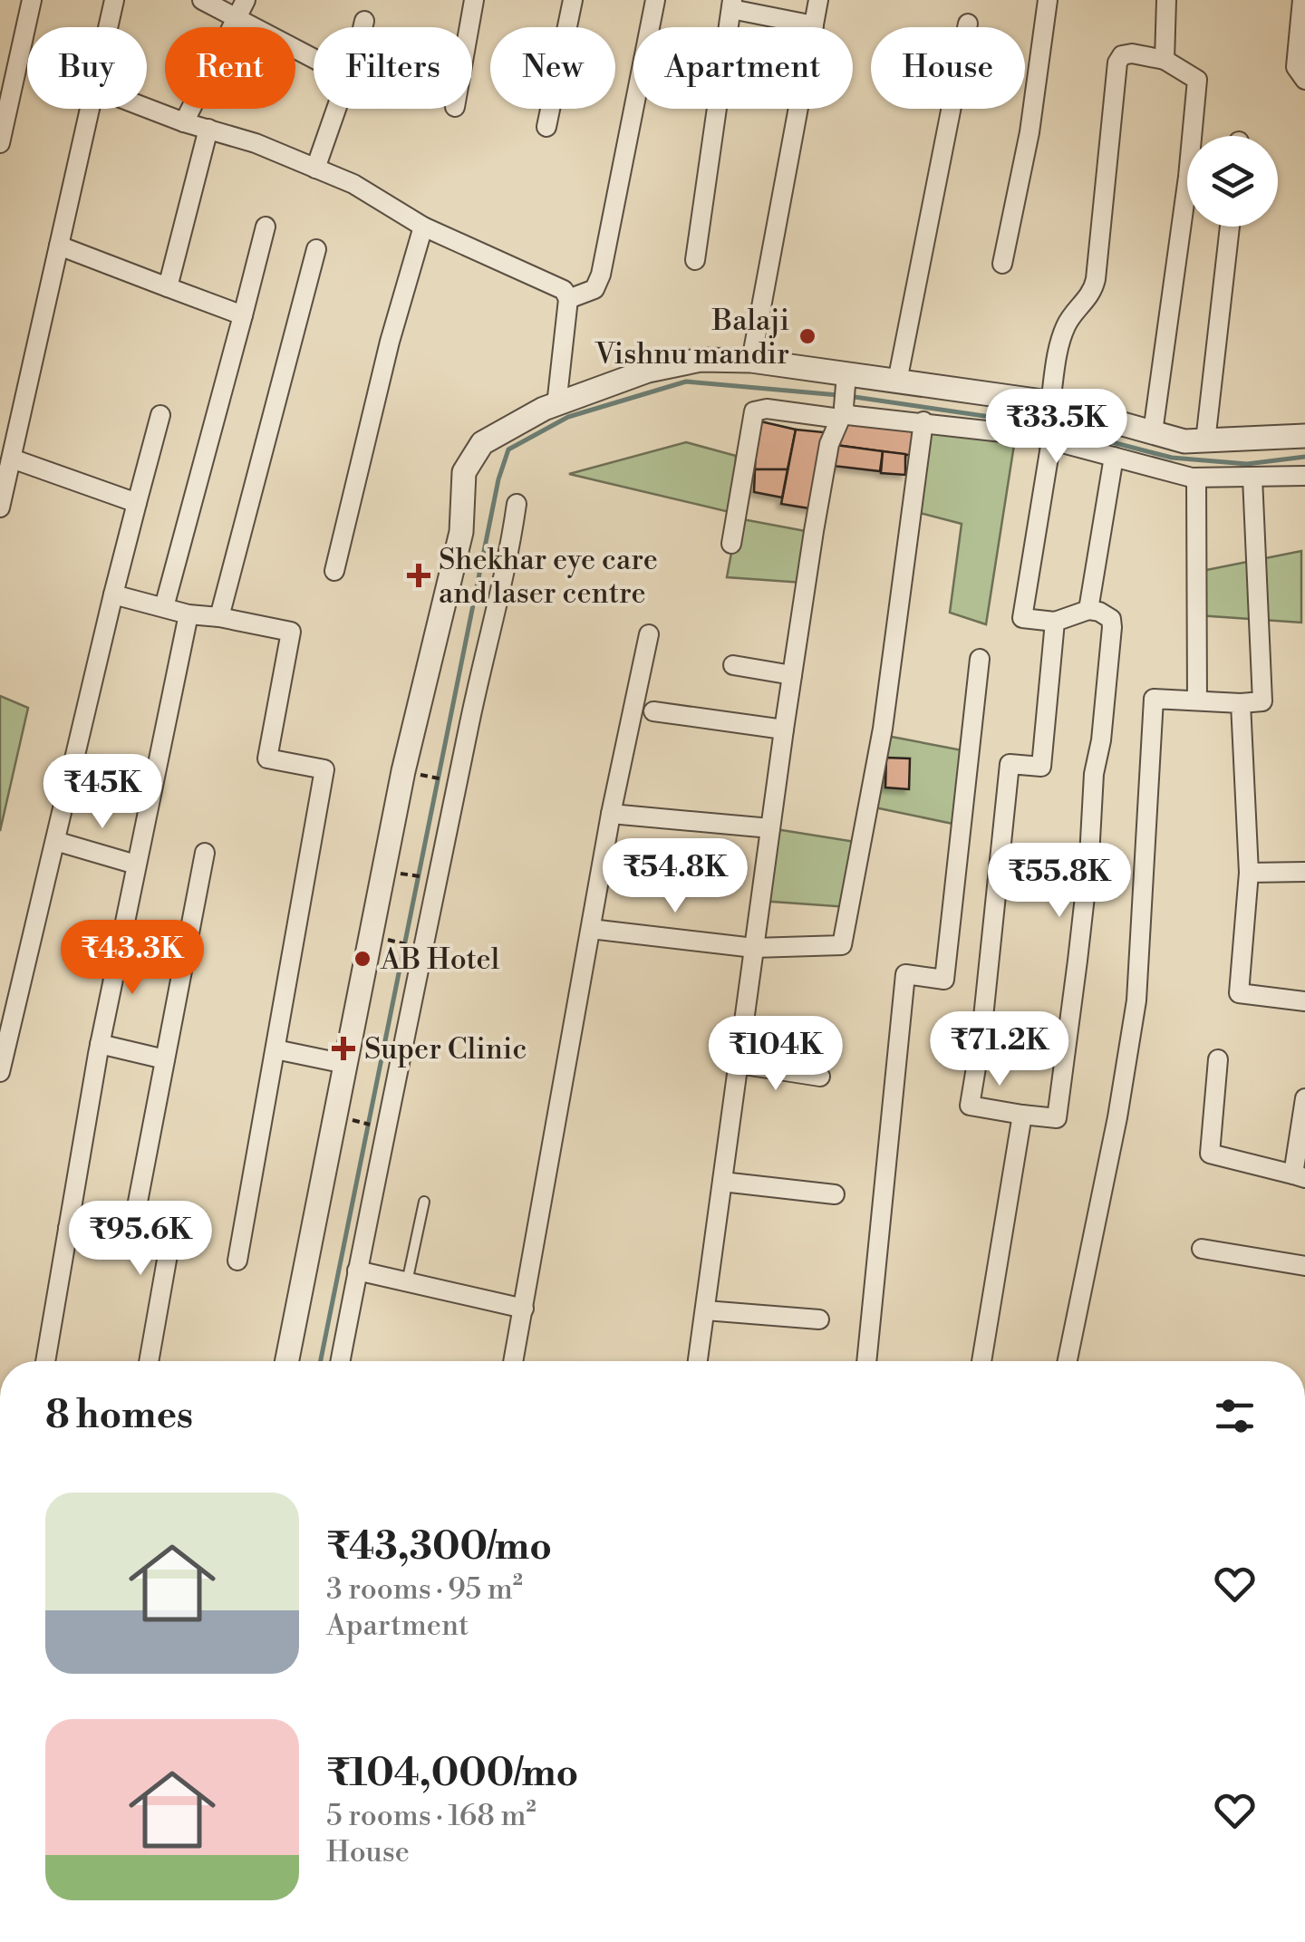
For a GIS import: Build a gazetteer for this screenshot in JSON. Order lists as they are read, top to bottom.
{
  "places": {
    "other": ["Balaji Vishnu mandir", "AB Hotel"],
    "health": ["Shekhar eye care and laser centre", "Super Clinic"]
  },
  "page": {
    "chip": [
      "Buy",
      "Rent",
      "Filters",
      "New",
      "Apartment",
      "House"
    ],
    "price": [
      "₹33.5K",
      "₹45K",
      "₹54.8K",
      "₹55.8K",
      "₹43.3K",
      "₹71.2K",
      "₹104K",
      "₹95.6K"
    ],
    "heading": "8 homes",
    "list": [
      {
        "name": "₹43,300/mo",
        "note": "3 rooms · 95 m² · Apartment"
      },
      {
        "name": "₹104,000/mo",
        "note": "5 rooms · 168 m² · House"
      }
    ]
  }
}
